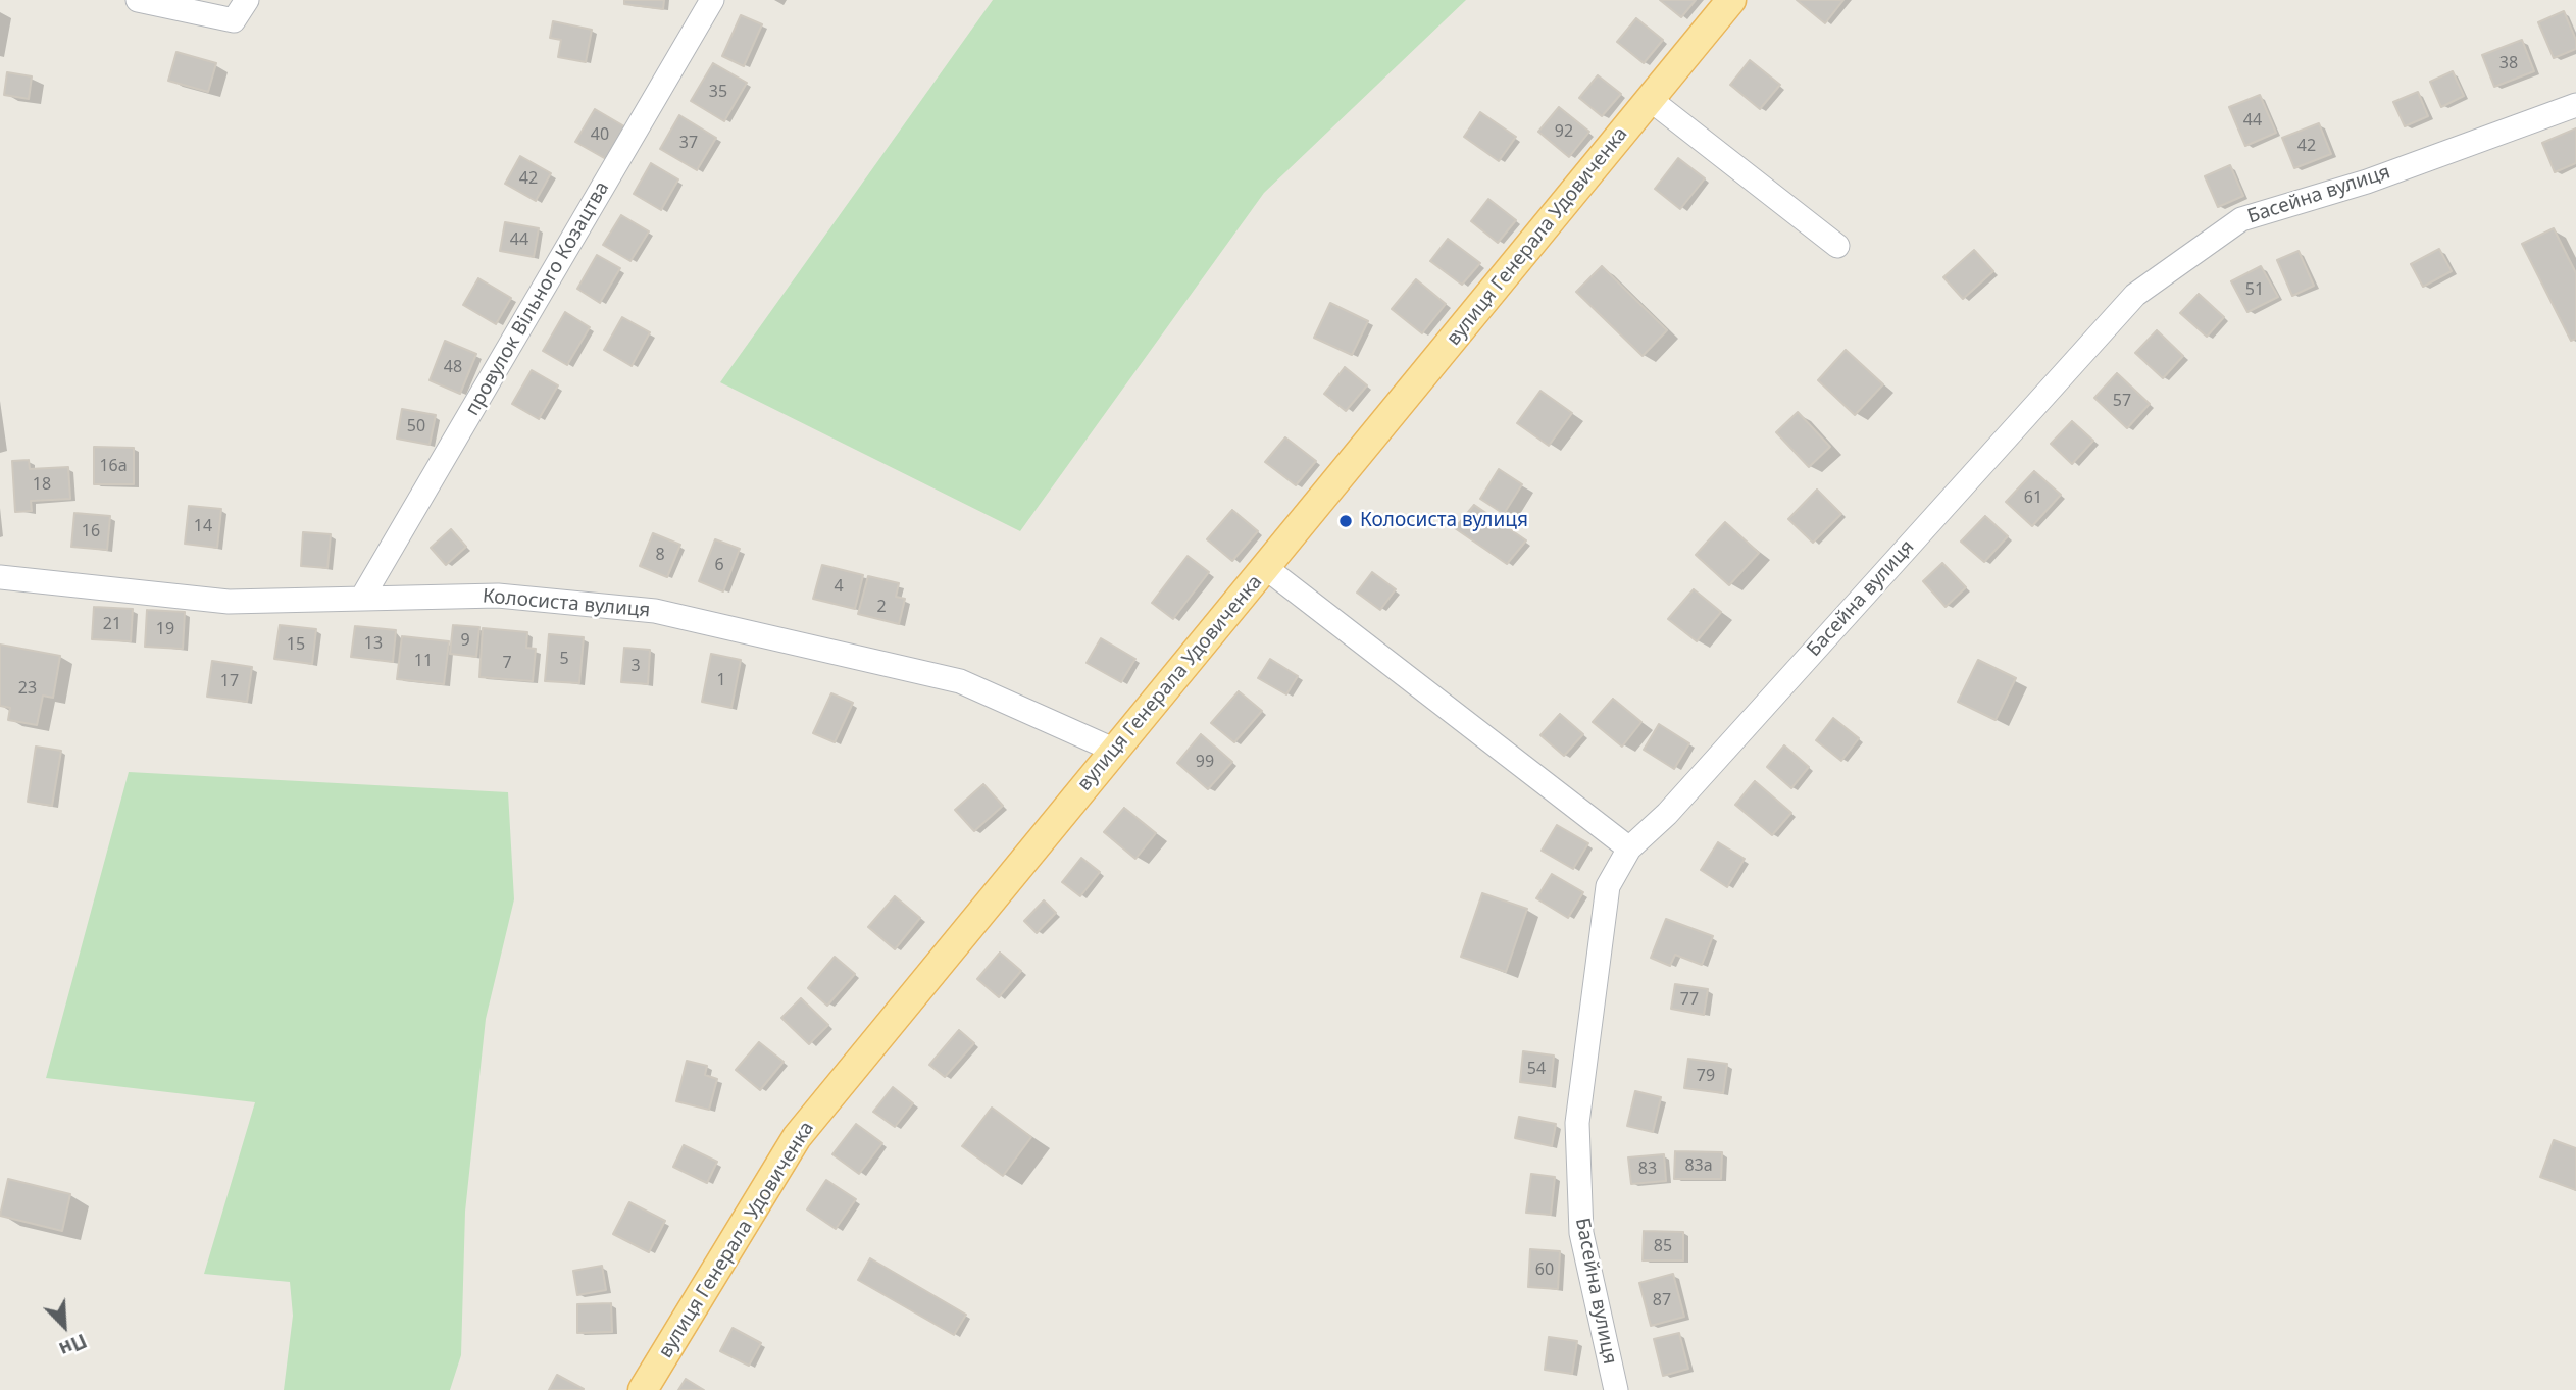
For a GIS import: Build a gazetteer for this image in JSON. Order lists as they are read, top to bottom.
{
  "streets": {
    "main road": ["вулиця Генерала Удовиченка"],
    "street": ["Басейна вулиця", "провулок Вільного Козацтва", "Колосиста вулиця"]
  },
  "crossings": [
    ["вулиця Генерала Удовиченка", "Колосиста вулиця"],
    ["провулок Вільного Козацтва", "Колосиста вулиця"]
  ],
  "places": ["Колосиста вулиця"],
  "house_numbers": [
    "38",
    "35",
    "44",
    "92",
    "40",
    "37",
    "42",
    "42",
    "44",
    "51",
    "48",
    "57",
    "50",
    "16а",
    "18",
    "61",
    "14",
    "16",
    "8",
    "6",
    "4",
    "2",
    "21",
    "19",
    "9",
    "13",
    "15",
    "5",
    "11",
    "7",
    "3",
    "1",
    "17",
    "23",
    "99",
    "77",
    "54",
    "79",
    "83а",
    "83",
    "85",
    "60",
    "87"
  ],
  "north": "bottom right"
}
